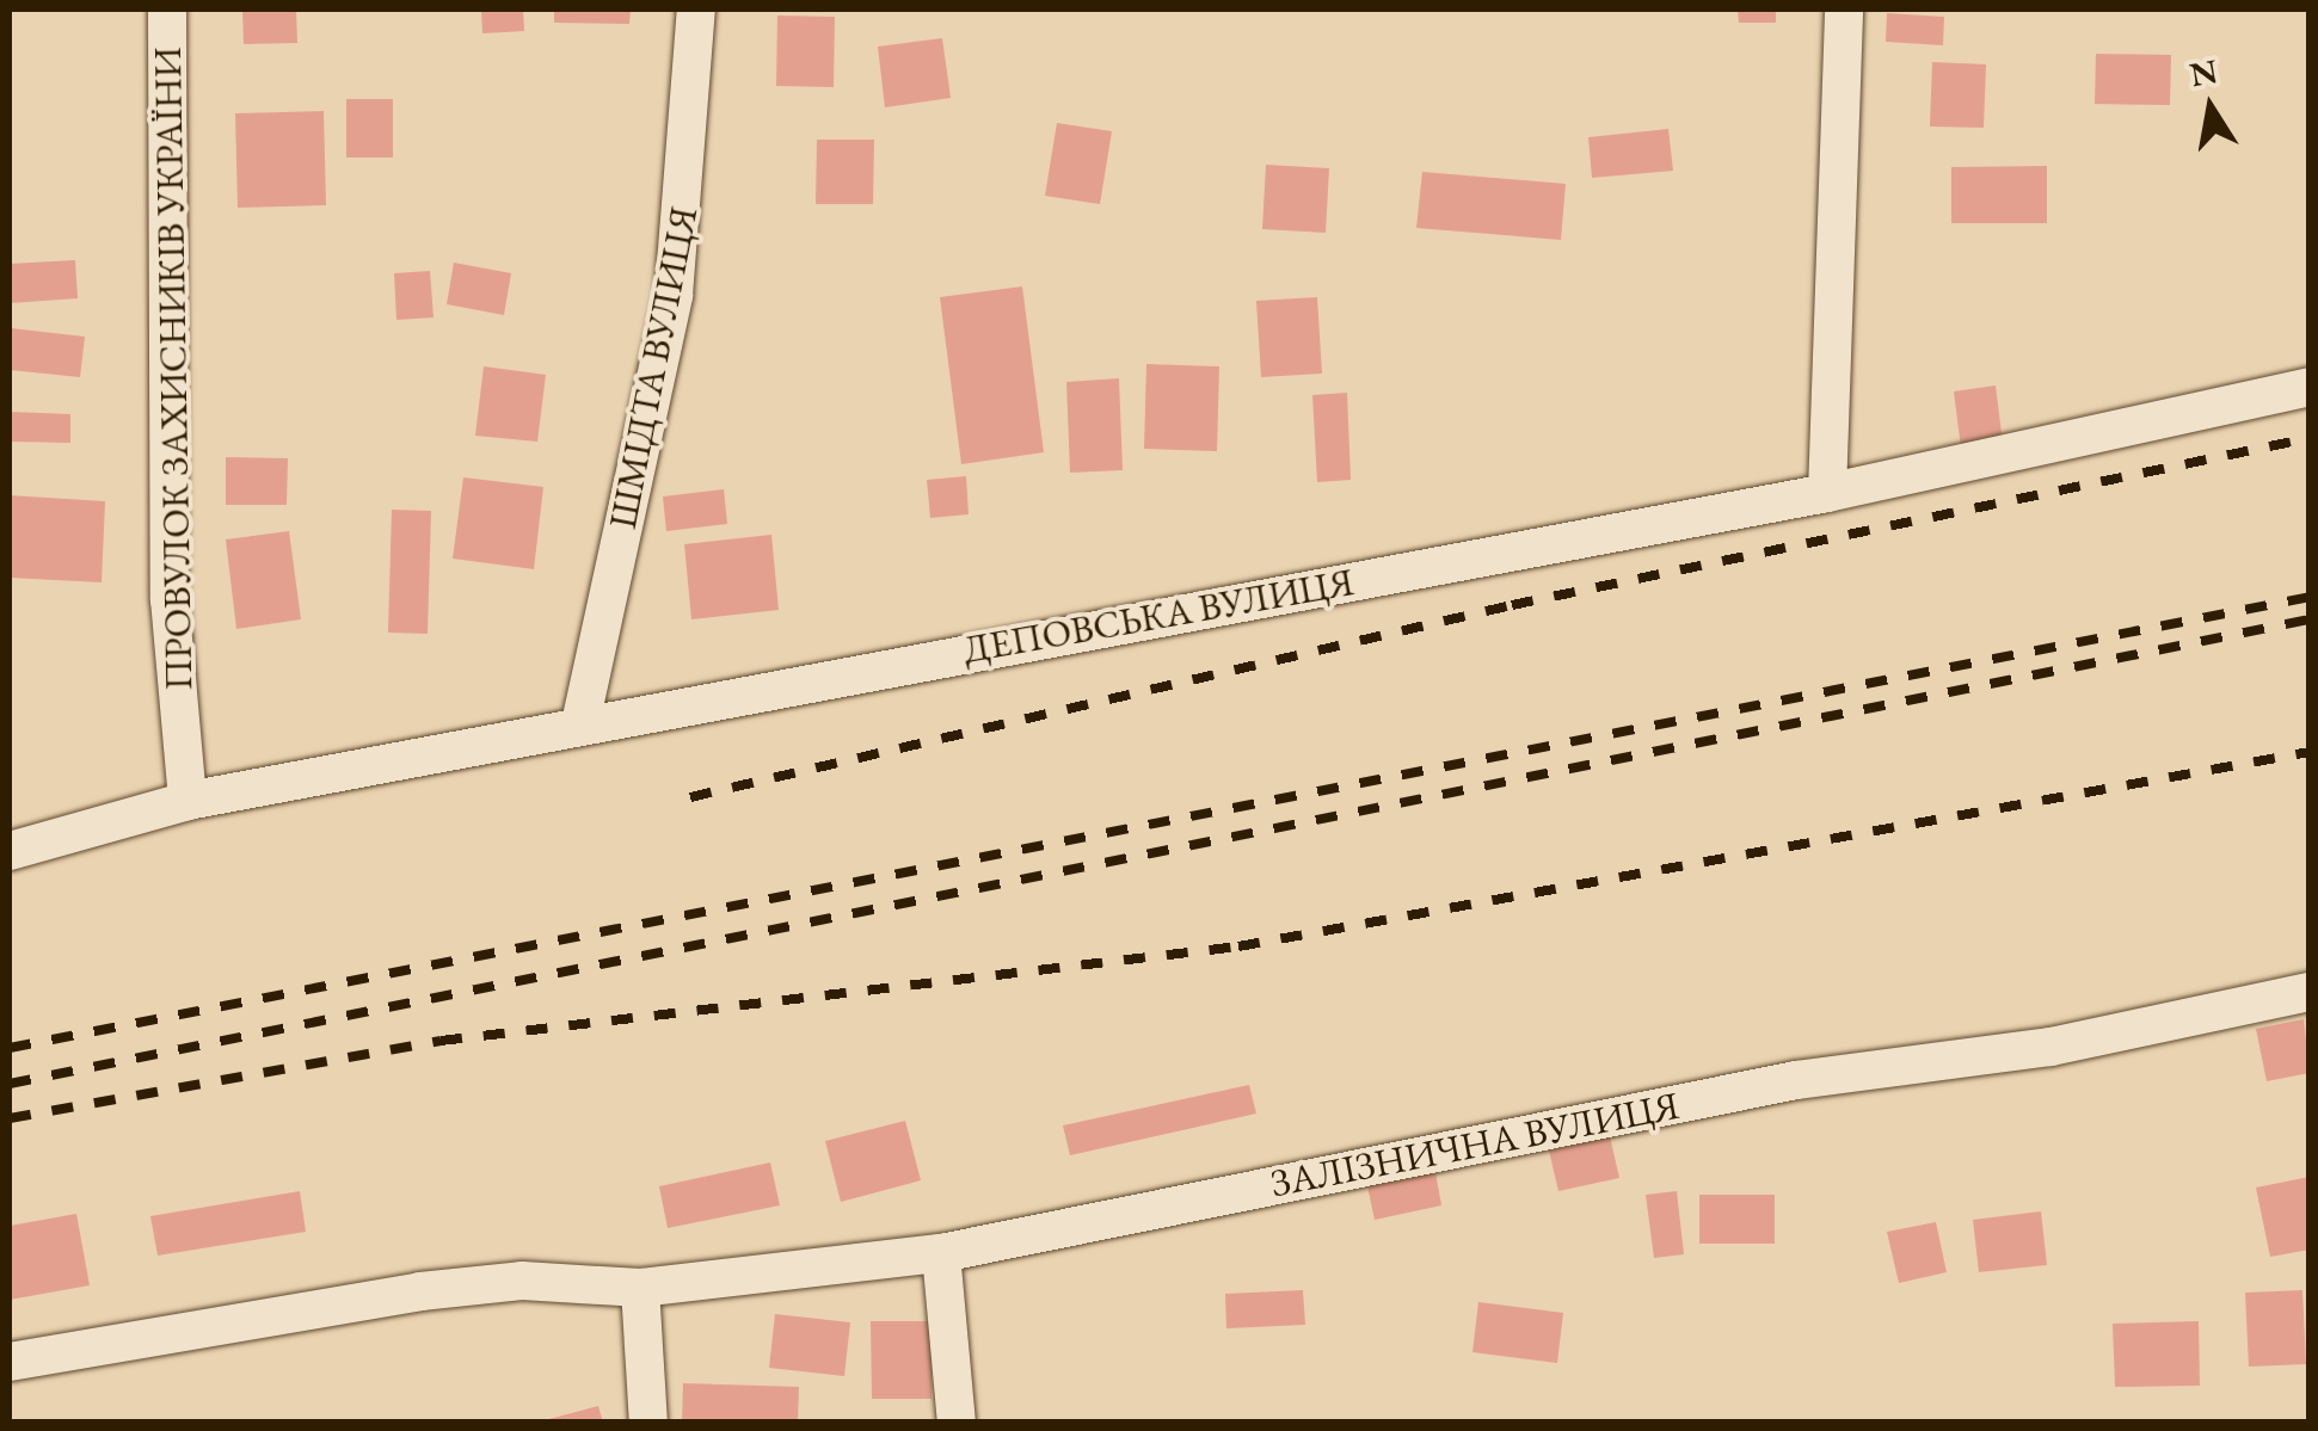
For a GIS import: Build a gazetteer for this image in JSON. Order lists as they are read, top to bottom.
{
  "streets": {
    "street": [
      "ШМІДТА ВУЛИЦЯ",
      "ПРОВУЛОК ЗАХИСНИКІВ УКРАЇНИ",
      "ДЕПОВСЬКА ВУЛИЦЯ",
      "ЗАЛІЗНИЧНА ВУЛИЦЯ"
    ]
  },
  "crossings": [
    ["ШМІДТА ВУЛИЦЯ", "ДЕПОВСЬКА ВУЛИЦЯ"],
    ["ПРОВУЛОК ЗАХИСНИКІВ УКРАЇНИ", "ДЕПОВСЬКА ВУЛИЦЯ"]
  ],
  "north": "top"
}
